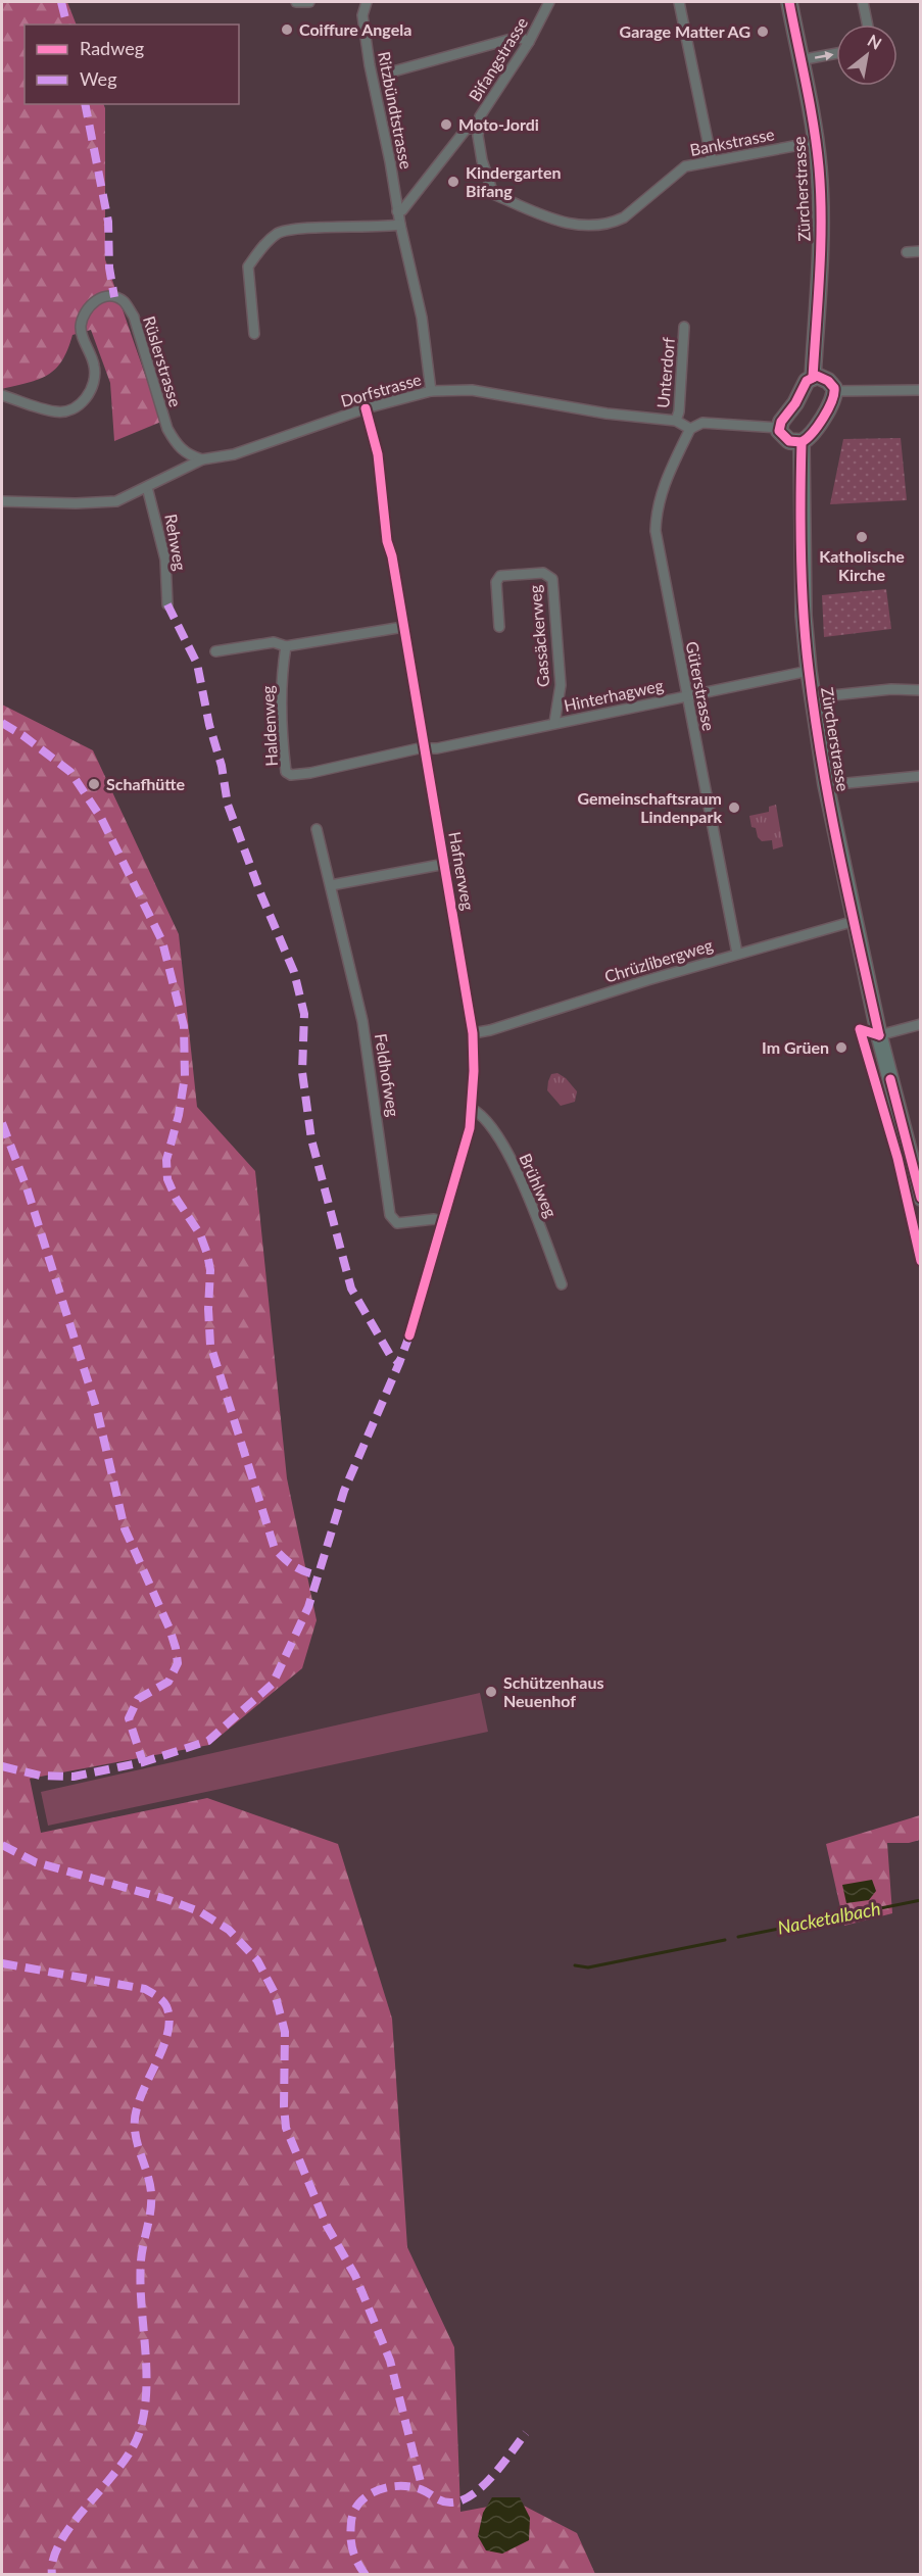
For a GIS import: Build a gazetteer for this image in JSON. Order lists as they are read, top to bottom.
{
  "streets": {
    "main road": ["Zürcherstrasse"],
    "street": [
      "Bifangstrasse",
      "Ritzbündtstrasse",
      "Bankstrasse",
      "Rüslerstrasse",
      "Unterdorf",
      "Dorfstrasse",
      "Rehweg",
      "Gassäckerweg",
      "Güterstrasse",
      "Hinterhagweg",
      "Haldenweg",
      "Hafnerweg",
      "Chrüzlibergweg",
      "Feldhofweg",
      "Brühlweg"
    ]
  },
  "crossings": [
    ["Bifangstrasse", "Ritzbündtstrasse"],
    ["Bifangstrasse", "Bankstrasse"],
    ["Bankstrasse", "Zürcherstrasse"],
    ["Zürcherstrasse", "Hinterhagweg"],
    ["Zürcherstrasse", "Chrüzlibergweg"],
    ["Rüslerstrasse", "Dorfstrasse"],
    ["Unterdorf", "Dorfstrasse"],
    ["Dorfstrasse", "Rehweg"],
    ["Dorfstrasse", "Güterstrasse"],
    ["Dorfstrasse", "Hafnerweg"],
    ["Gassäckerweg", "Hinterhagweg"],
    ["Güterstrasse", "Hinterhagweg"],
    ["Güterstrasse", "Chrüzlibergweg"],
    ["Hinterhagweg", "Haldenweg"],
    ["Hinterhagweg", "Hafnerweg"],
    ["Haldenweg", "Hafnerweg"],
    ["Hafnerweg", "Chrüzlibergweg"],
    ["Hafnerweg", "Feldhofweg"],
    ["Hafnerweg", "Brühlweg"]
  ],
  "water": ["Nacketalbach"],
  "places": [
    "Coiffure Angela",
    "Garage Matter AG",
    "Moto-Jordi",
    "Kindergarten Bifang",
    "Katholische Kirche",
    "Schafhütte",
    "Gemeinschaftsraum Lindenpark",
    "Im Grüen",
    "Schützenhaus Neuenhof"
  ],
  "legend": ["Radweg", "Weg"],
  "north": "top right"
}
